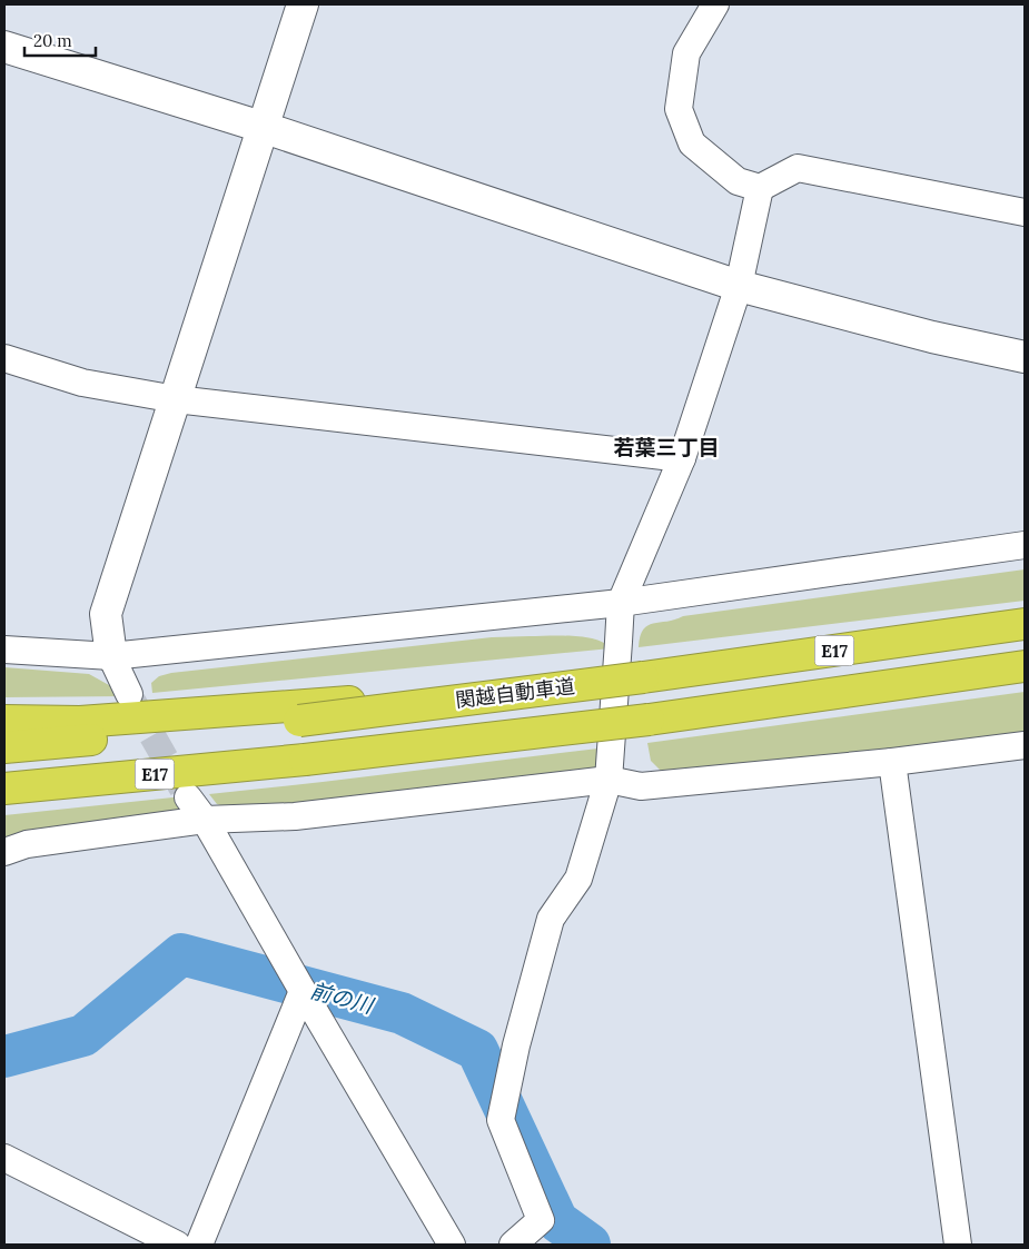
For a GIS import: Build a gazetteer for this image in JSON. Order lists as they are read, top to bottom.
{
  "streets": {
    "highway": ["E17", "関越自動車道"]
  },
  "districts": ["若葉三丁目"],
  "water": ["前の川"],
  "scale_bar": "20 m"
}
